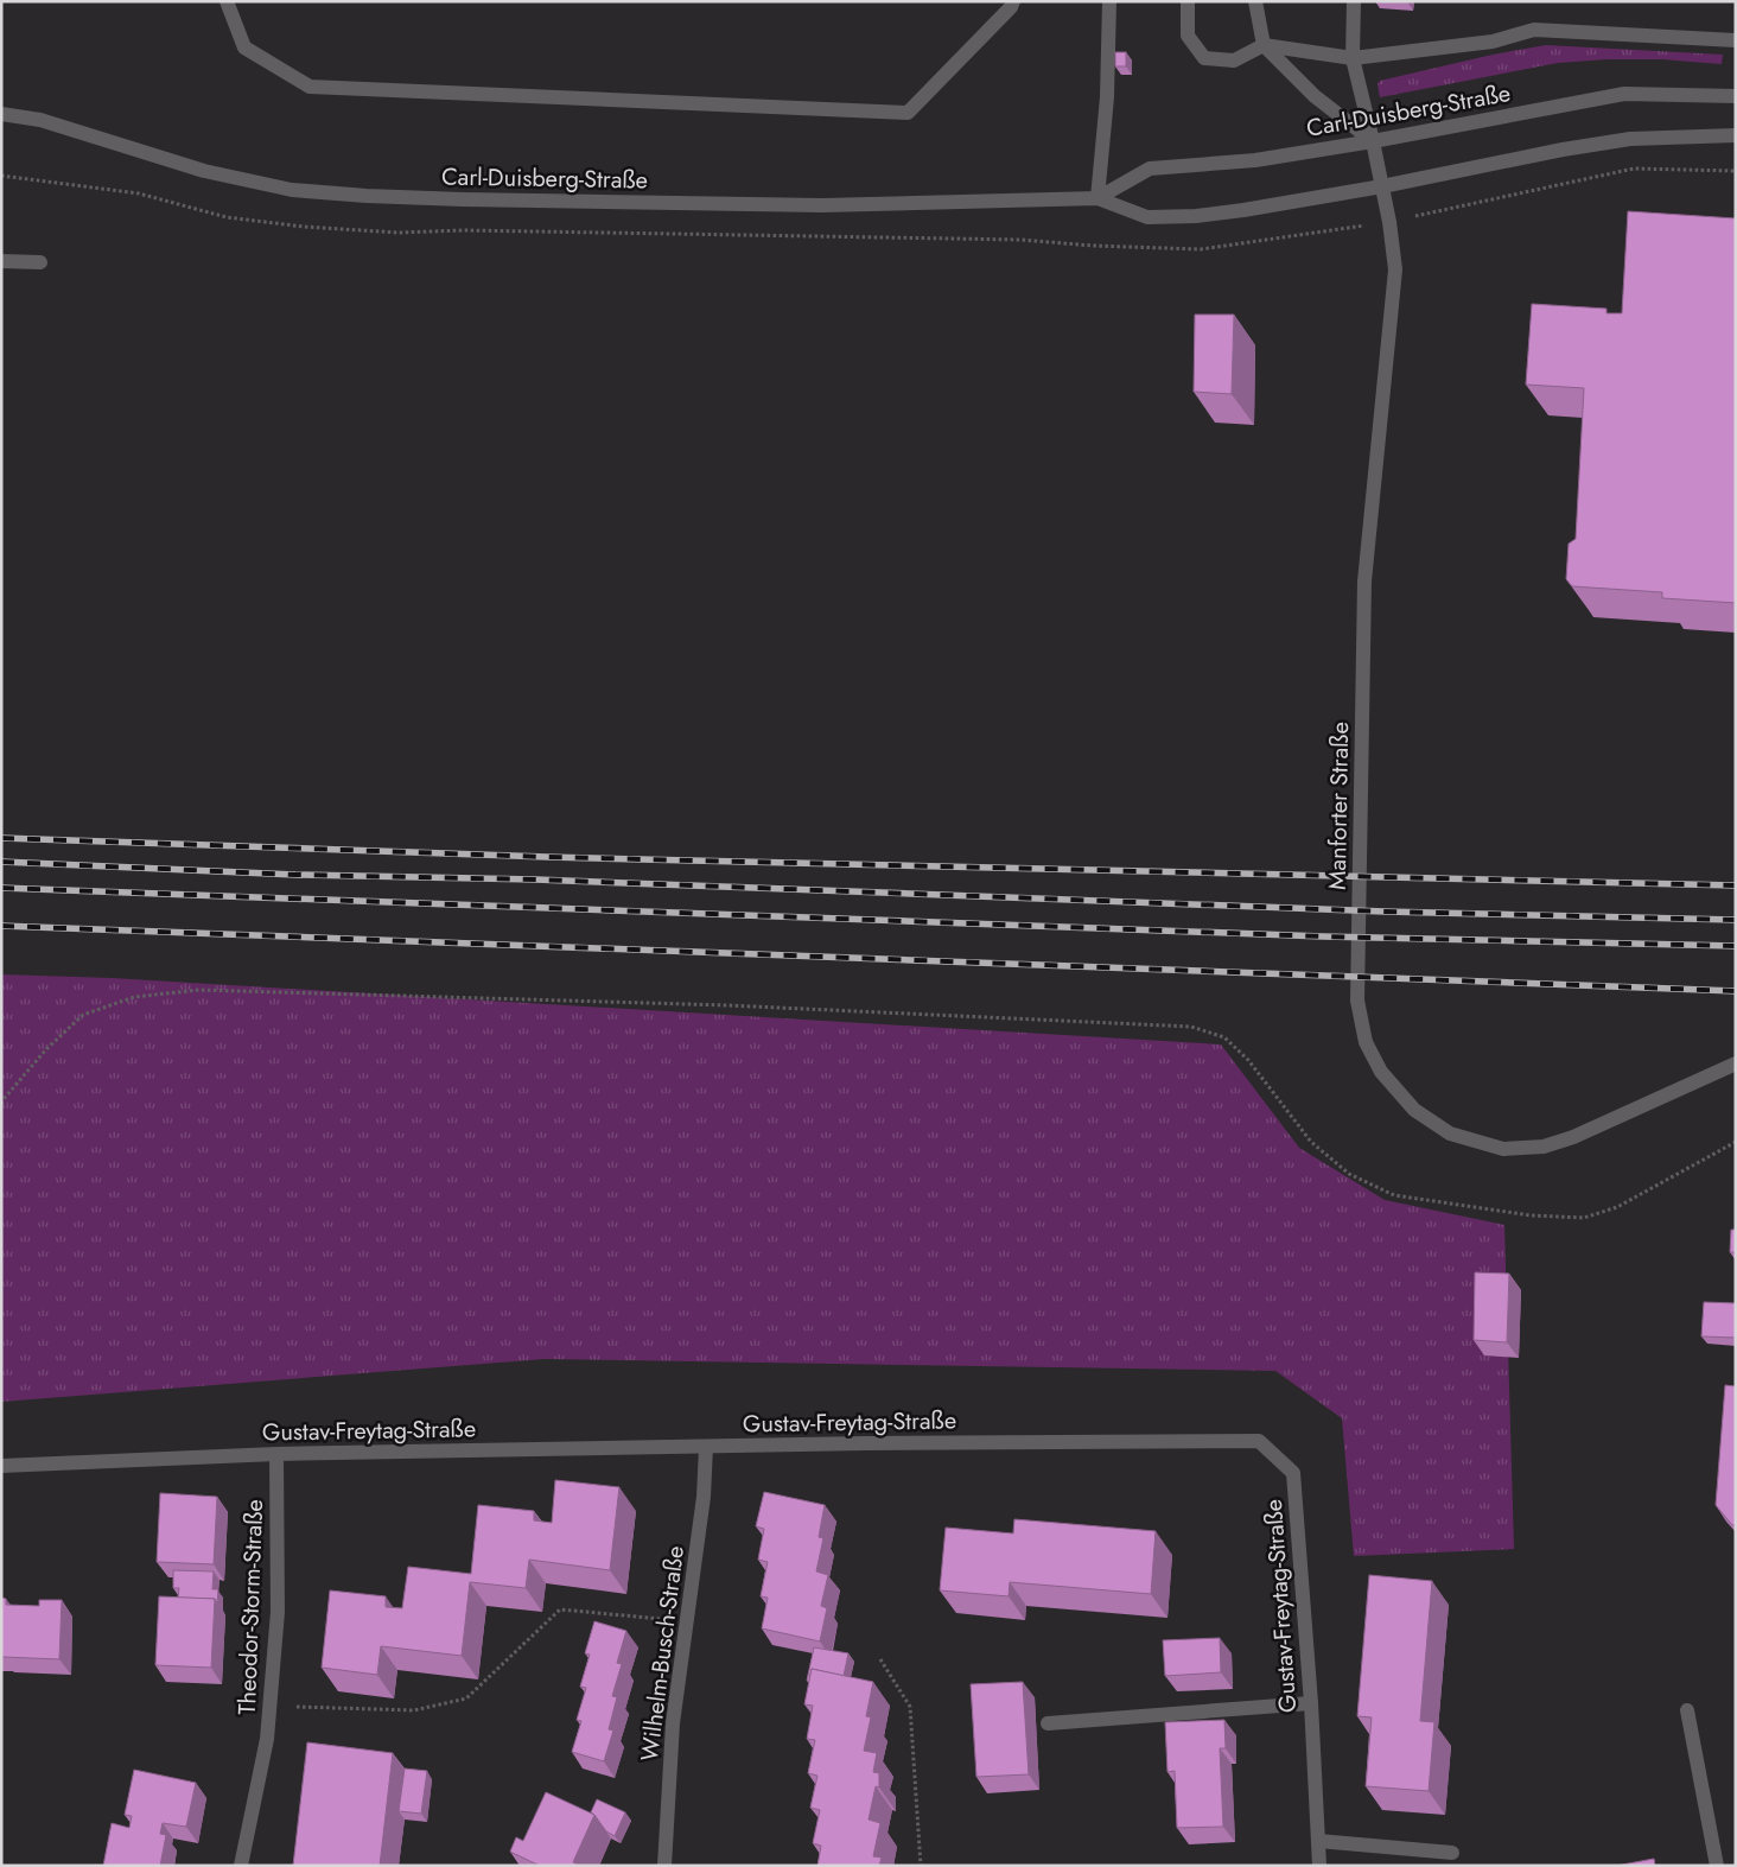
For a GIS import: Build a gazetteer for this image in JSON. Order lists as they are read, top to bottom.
{
  "streets": {
    "street": [
      "Carl-Duisberg-Straße",
      "Manforter Straße",
      "Gustav-Freytag-Straße",
      "Theodor-Storm-Straße",
      "Wilhelm-Busch-Straße"
    ]
  },
  "crossings": [
    ["Carl-Duisberg-Straße", "Manforter Straße"],
    ["Gustav-Freytag-Straße", "Theodor-Storm-Straße"],
    ["Gustav-Freytag-Straße", "Wilhelm-Busch-Straße"]
  ]
}
